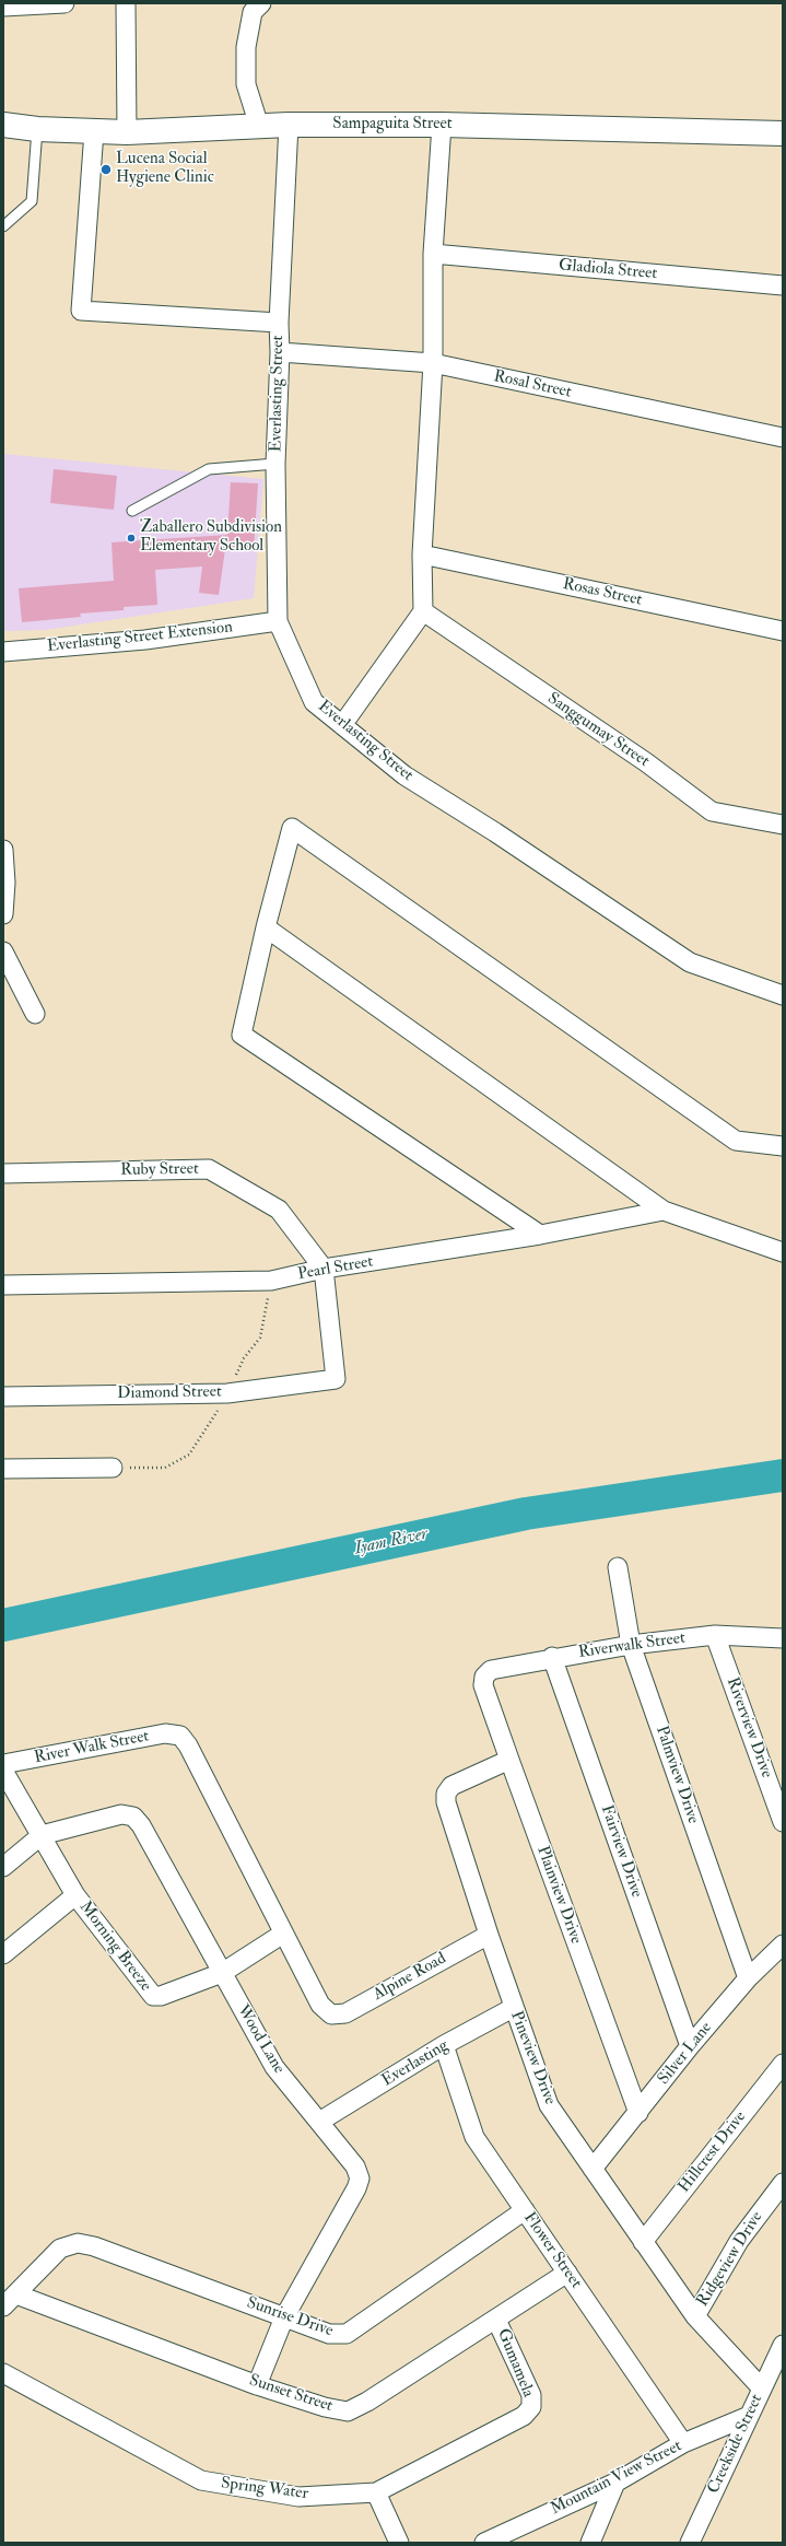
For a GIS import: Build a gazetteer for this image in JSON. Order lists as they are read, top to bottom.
{
  "streets": {
    "street": [
      "Sampaguita Street",
      "Gladiola Street",
      "Rosal Street",
      "Everlasting Street",
      "Rosas Street",
      "Everlasting Street Extension",
      "Sanggumay Street",
      "Ruby Street",
      "Pearl Street",
      "Diamond Street",
      "Riverwalk Street",
      "Riverview Drive",
      "River Walk Street",
      "Palmview Drive",
      "Fairview Drive",
      "Plainview Drive",
      "Morning Breeze",
      "Alpine Road",
      "Wood Lane",
      "Silver Lane",
      "Pineview Drive",
      "Everlasting",
      "Hillcrest Drive",
      "Flower Street",
      "Ridgeview Drive",
      "Sunrise Drive",
      "Gumamela",
      "Sunset Street",
      "Creekside Street",
      "Mountain View Street",
      "Spring Water"
    ]
  },
  "crossings": [
    ["Sampaguita Street", "Everlasting Street"],
    ["Rosal Street", "Everlasting Street"],
    ["Everlasting Street", "Everlasting Street Extension"],
    ["Ruby Street", "Pearl Street"],
    ["Ruby Street", "Diamond Street"],
    ["Pearl Street", "Diamond Street"],
    ["Riverwalk Street", "Riverview Drive"],
    ["Riverwalk Street", "Palmview Drive"],
    ["Riverwalk Street", "Fairview Drive"],
    ["Riverwalk Street", "Plainview Drive"],
    ["River Walk Street", "Morning Breeze"],
    ["River Walk Street", "Alpine Road"],
    ["Palmview Drive", "Silver Lane"],
    ["Fairview Drive", "Silver Lane"],
    ["Plainview Drive", "Silver Lane"],
    ["Plainview Drive", "Pineview Drive"],
    ["Morning Breeze", "Alpine Road"],
    ["Morning Breeze", "Wood Lane"],
    ["Alpine Road", "Pineview Drive"],
    ["Wood Lane", "Everlasting"],
    ["Wood Lane", "Sunrise Drive"],
    ["Wood Lane", "Sunset Street"],
    ["Silver Lane", "Pineview Drive"],
    ["Pineview Drive", "Everlasting"],
    ["Pineview Drive", "Hillcrest Drive"],
    ["Pineview Drive", "Ridgeview Drive"],
    ["Pineview Drive", "Creekside Street"],
    ["Everlasting", "Flower Street"],
    ["Flower Street", "Sunrise Drive"],
    ["Flower Street", "Sunset Street"],
    ["Flower Street", "Mountain View Street"],
    ["Sunrise Drive", "Sunset Street"],
    ["Gumamela", "Sunset Street"],
    ["Gumamela", "Spring Water"],
    ["Creekside Street", "Mountain View Street"]
  ],
  "water": ["Iyam River"],
  "places": ["Lucena Social Hygiene Clinic", "Zaballero Subdivision Elementary School"]
}
